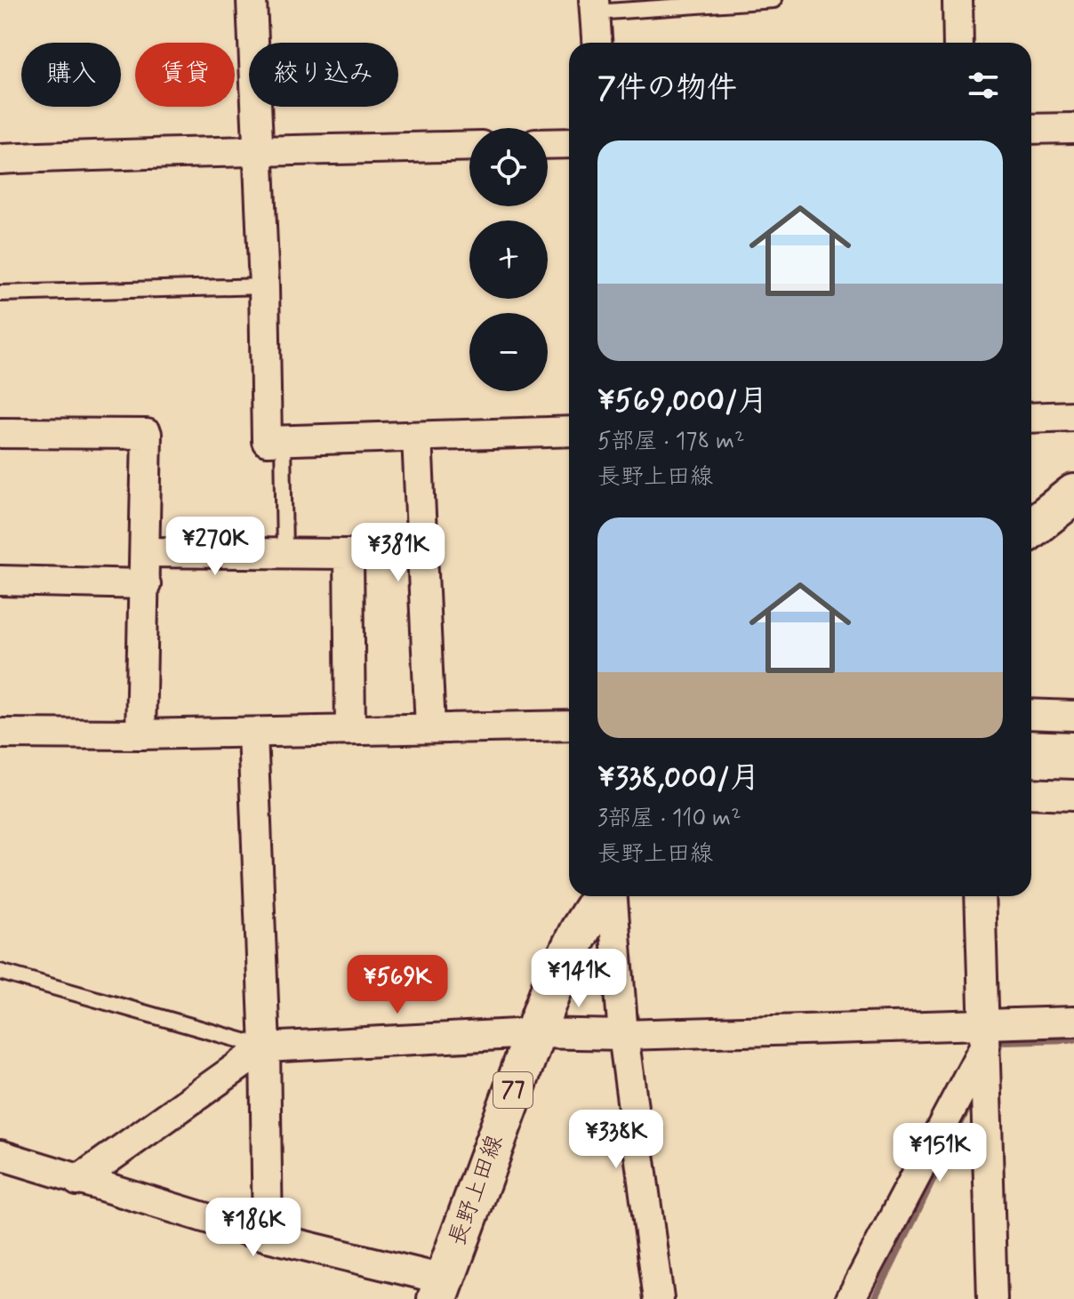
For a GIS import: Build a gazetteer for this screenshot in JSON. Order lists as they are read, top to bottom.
{
  "streets": {
    "main road": ["77", "長野上田線"]
  },
  "page": {
    "chip": ["購入", "賃貸", "絞り込み"],
    "heading": "7件の物件",
    "map_buttons": ["+", "−"],
    "list": [
      {
        "name": "¥569,000/月",
        "note": "5部屋 · 178 m² · 長野上田線"
      },
      {
        "name": "¥338,000/月",
        "note": "3部屋 · 110 m² · 長野上田線"
      }
    ],
    "price": [
      "¥270K",
      "¥381K",
      "¥141K",
      "¥569K",
      "¥338K",
      "¥151K",
      "¥186K"
    ]
  }
}
